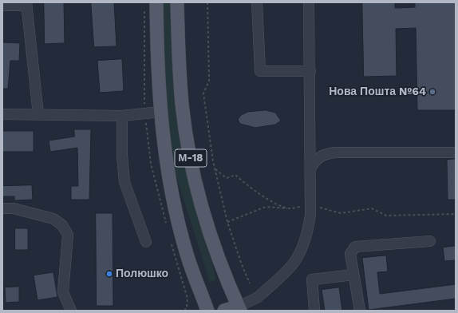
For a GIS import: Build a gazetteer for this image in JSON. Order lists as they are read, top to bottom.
{
  "streets": {
    "main road": ["М-18"]
  },
  "places": ["Нова Пошта №64", "Полюшко"]
}
